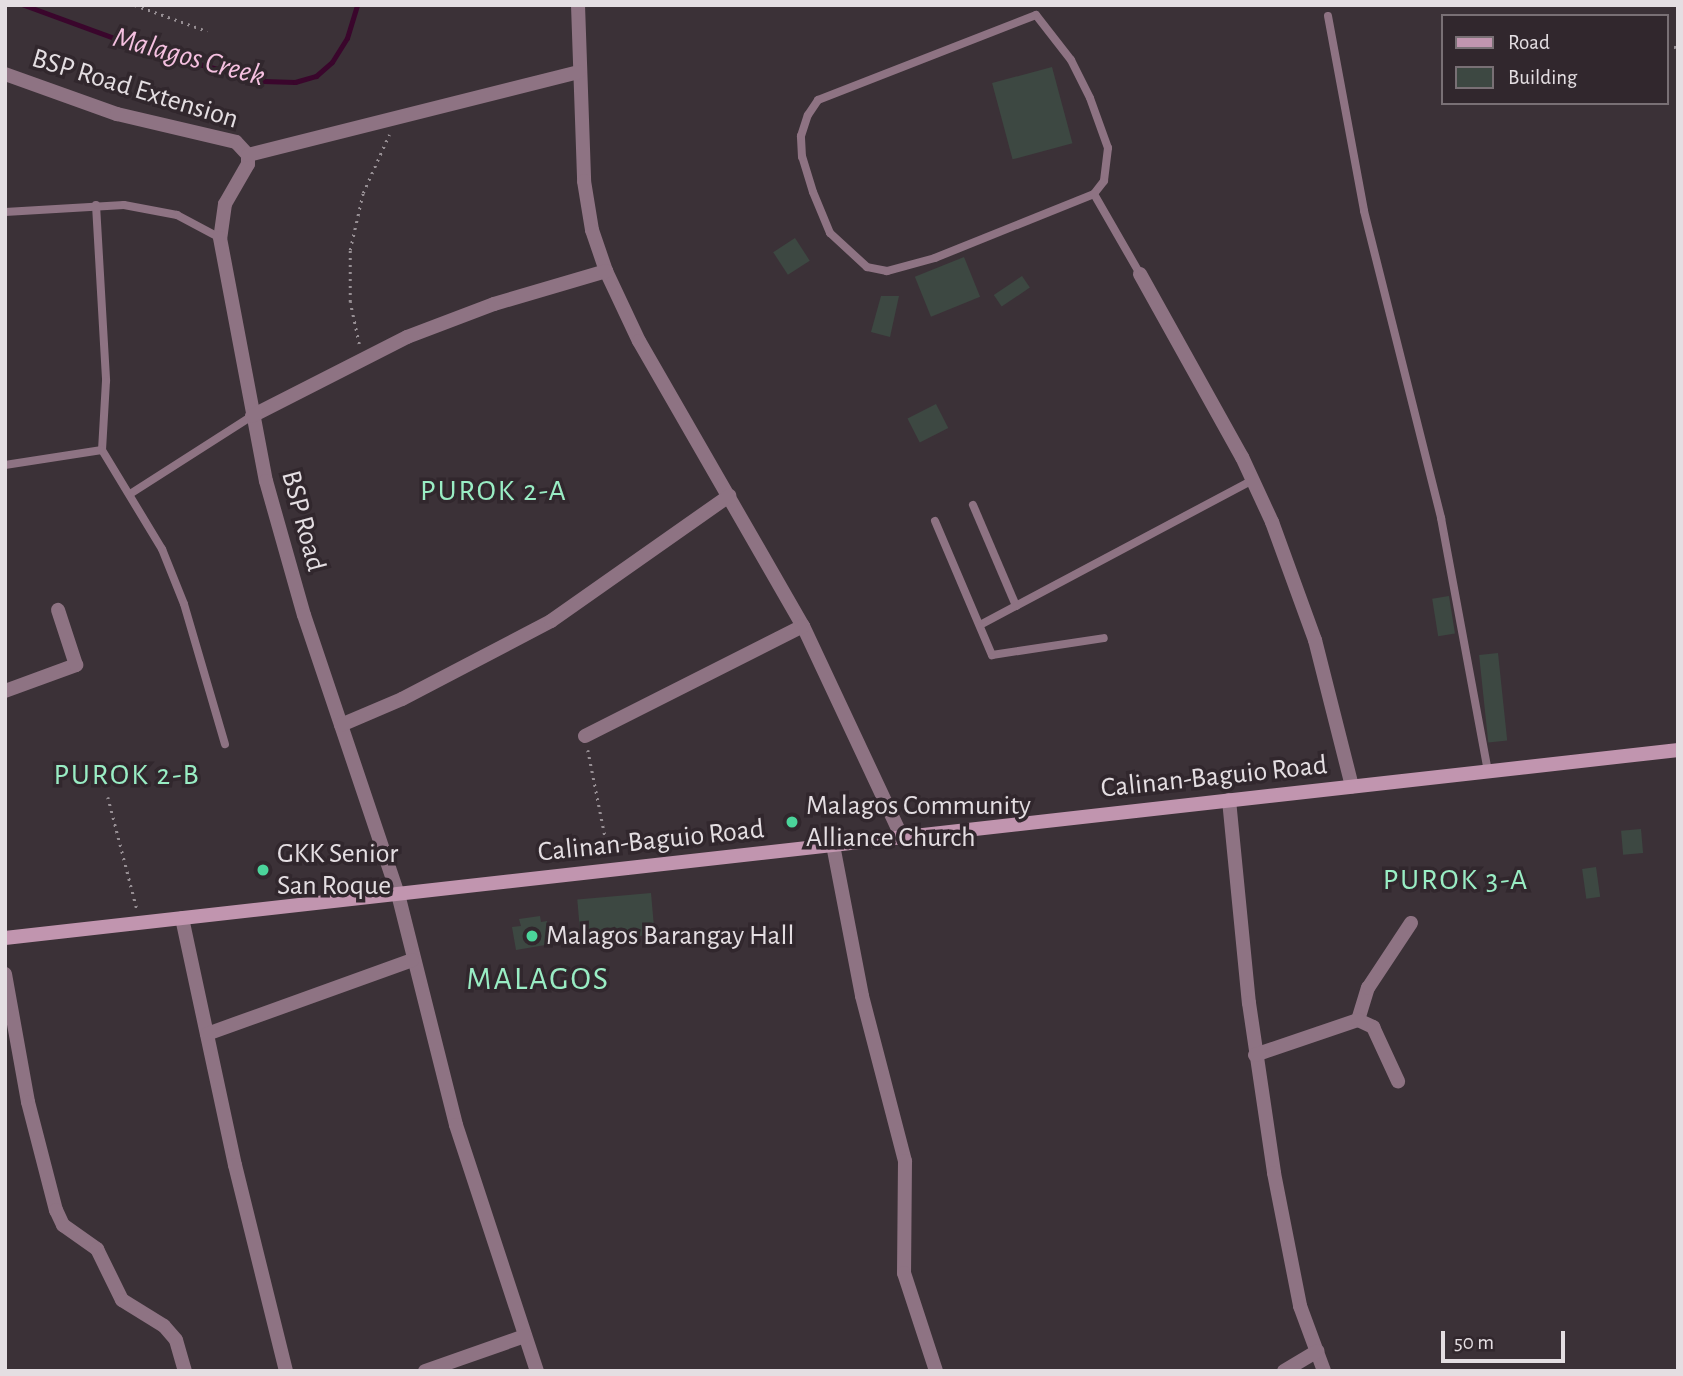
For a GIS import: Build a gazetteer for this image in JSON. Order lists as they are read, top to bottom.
{
  "streets": {
    "main road": ["Calinan-Baguio Road"],
    "street": ["BSP Road Extension", "BSP Road"]
  },
  "crossings": [
    ["BSP Road Extension", "BSP Road"],
    ["BSP Road", "Calinan-Baguio Road"]
  ],
  "districts": [
    "PUROK 2-A",
    "PUROK 2-B",
    "PUROK 3-A",
    "MALAGOS"
  ],
  "water": ["Malagos Creek"],
  "places": ["Malagos Community Alliance Church", "GKK Senior San Roque", "Malagos Barangay Hall"],
  "legend": ["Road", "Building"],
  "scale_bar": "50 m"
}
